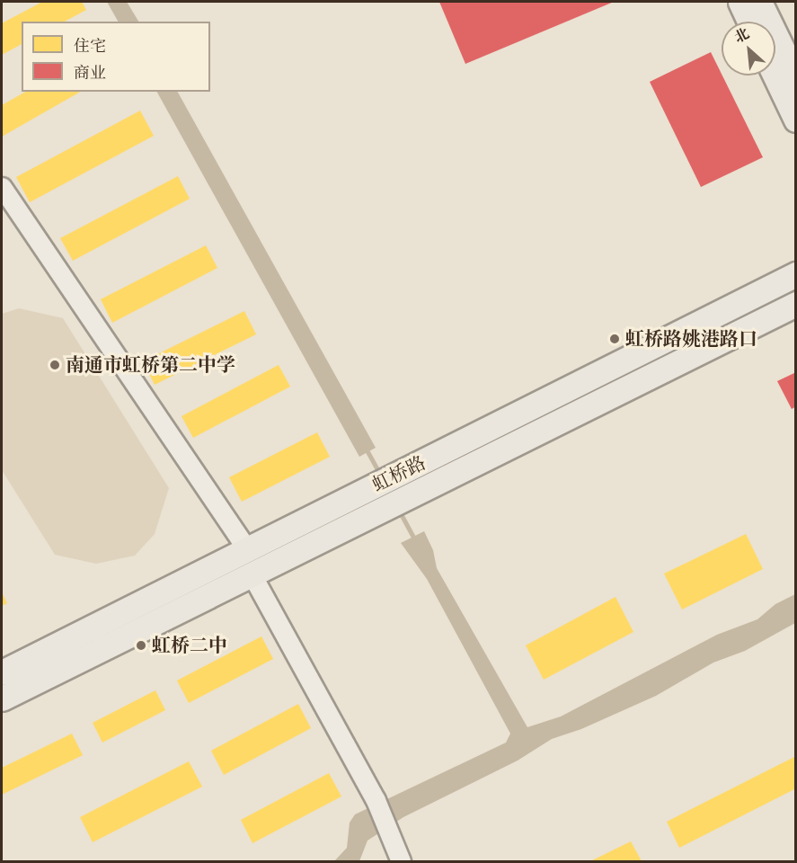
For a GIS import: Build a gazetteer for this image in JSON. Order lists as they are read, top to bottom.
{
  "streets": {
    "main road": ["虹桥路"]
  },
  "places": ["虹桥路姚港路口", "南通市虹桥第二中学", "虹桥二中"],
  "legend": ["住宅", "商业"],
  "north": "top left"
}
